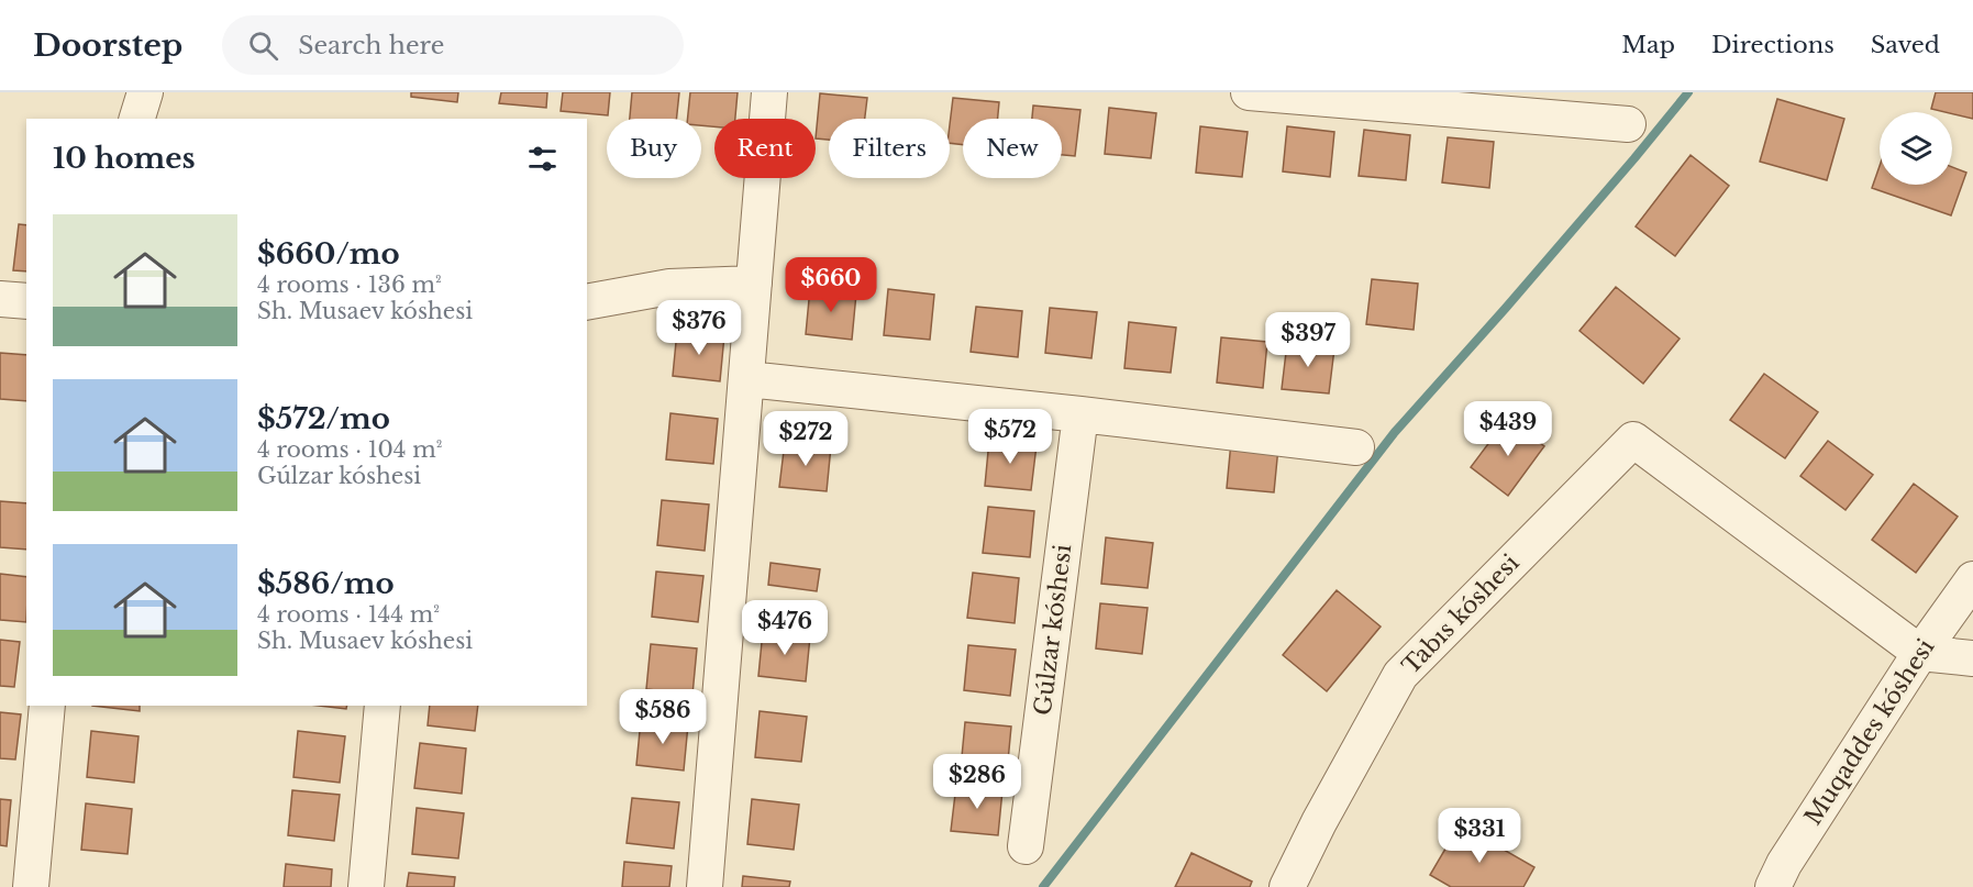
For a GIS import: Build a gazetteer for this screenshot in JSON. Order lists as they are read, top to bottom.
{
  "streets": {
    "street": ["Tabıs kóshesi", "Gúlzar kóshesi", "Muqaddes kóshesi"]
  },
  "crossings": [
    ["Tabıs kóshesi", "Muqaddes kóshesi"]
  ],
  "page": {
    "header": "Doorstep",
    "search": "Search here",
    "nav": ["Map", "Directions", "Saved"],
    "chip": [
      "Buy",
      "Rent",
      "Filters",
      "New"
    ],
    "heading": "10 homes",
    "list": [
      {
        "name": "$660/mo",
        "note": "4 rooms · 136 m² · Sh. Musaev kóshesi"
      },
      {
        "name": "$572/mo",
        "note": "4 rooms · 104 m² · Gúlzar kóshesi"
      },
      {
        "name": "$586/mo",
        "note": "4 rooms · 144 m² · Sh. Musaev kóshesi"
      }
    ],
    "price": [
      "$660",
      "$376",
      "$397",
      "$439",
      "$572",
      "$272",
      "$476",
      "$586",
      "$286",
      "$331"
    ]
  }
}
